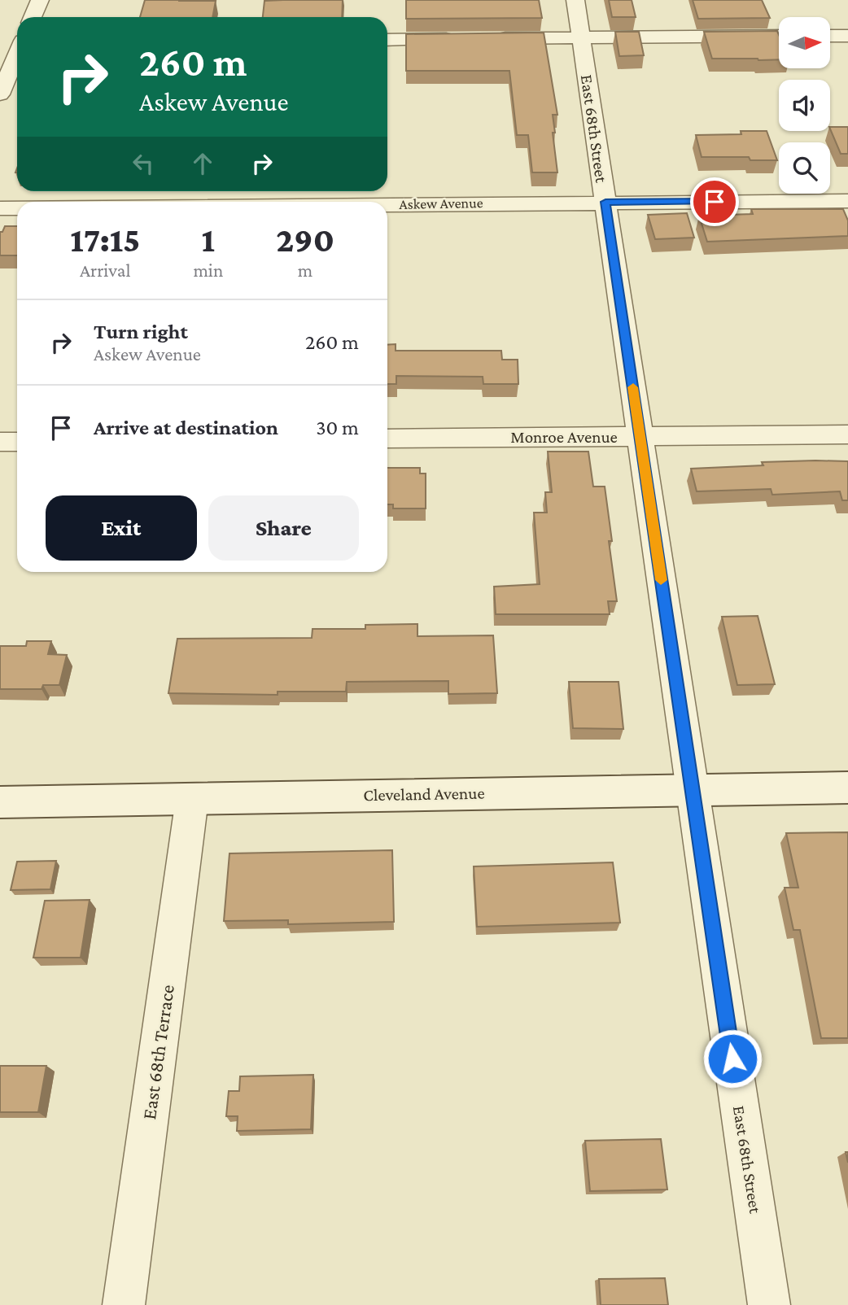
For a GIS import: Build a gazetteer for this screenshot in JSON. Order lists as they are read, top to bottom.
{
  "streets": {
    "main road": ["Cleveland Avenue"],
    "street": [
      "East 68th Street",
      "Askew Avenue",
      "Monroe Avenue",
      "East 68th Terrace"
    ]
  },
  "crossings": [
    ["East 68th Street", "Askew Avenue"],
    ["East 68th Street", "Monroe Avenue"],
    ["East 68th Street", "Cleveland Avenue"],
    ["Cleveland Avenue", "East 68th Terrace"]
  ],
  "north": "right",
  "page": {
    "turn": ["260 m", "Askew Avenue"],
    "eta": [
      "17:15",
      "Arrival",
      "1",
      "min",
      "290",
      "m"
    ],
    "list": [
      {
        "name": "Turn right",
        "note": "Askew Avenue",
        "value": "260 m"
      },
      {
        "name": "Arrive at destination",
        "value": "30 m"
      }
    ],
    "buttons": ["Exit", "Share"]
  }
}
